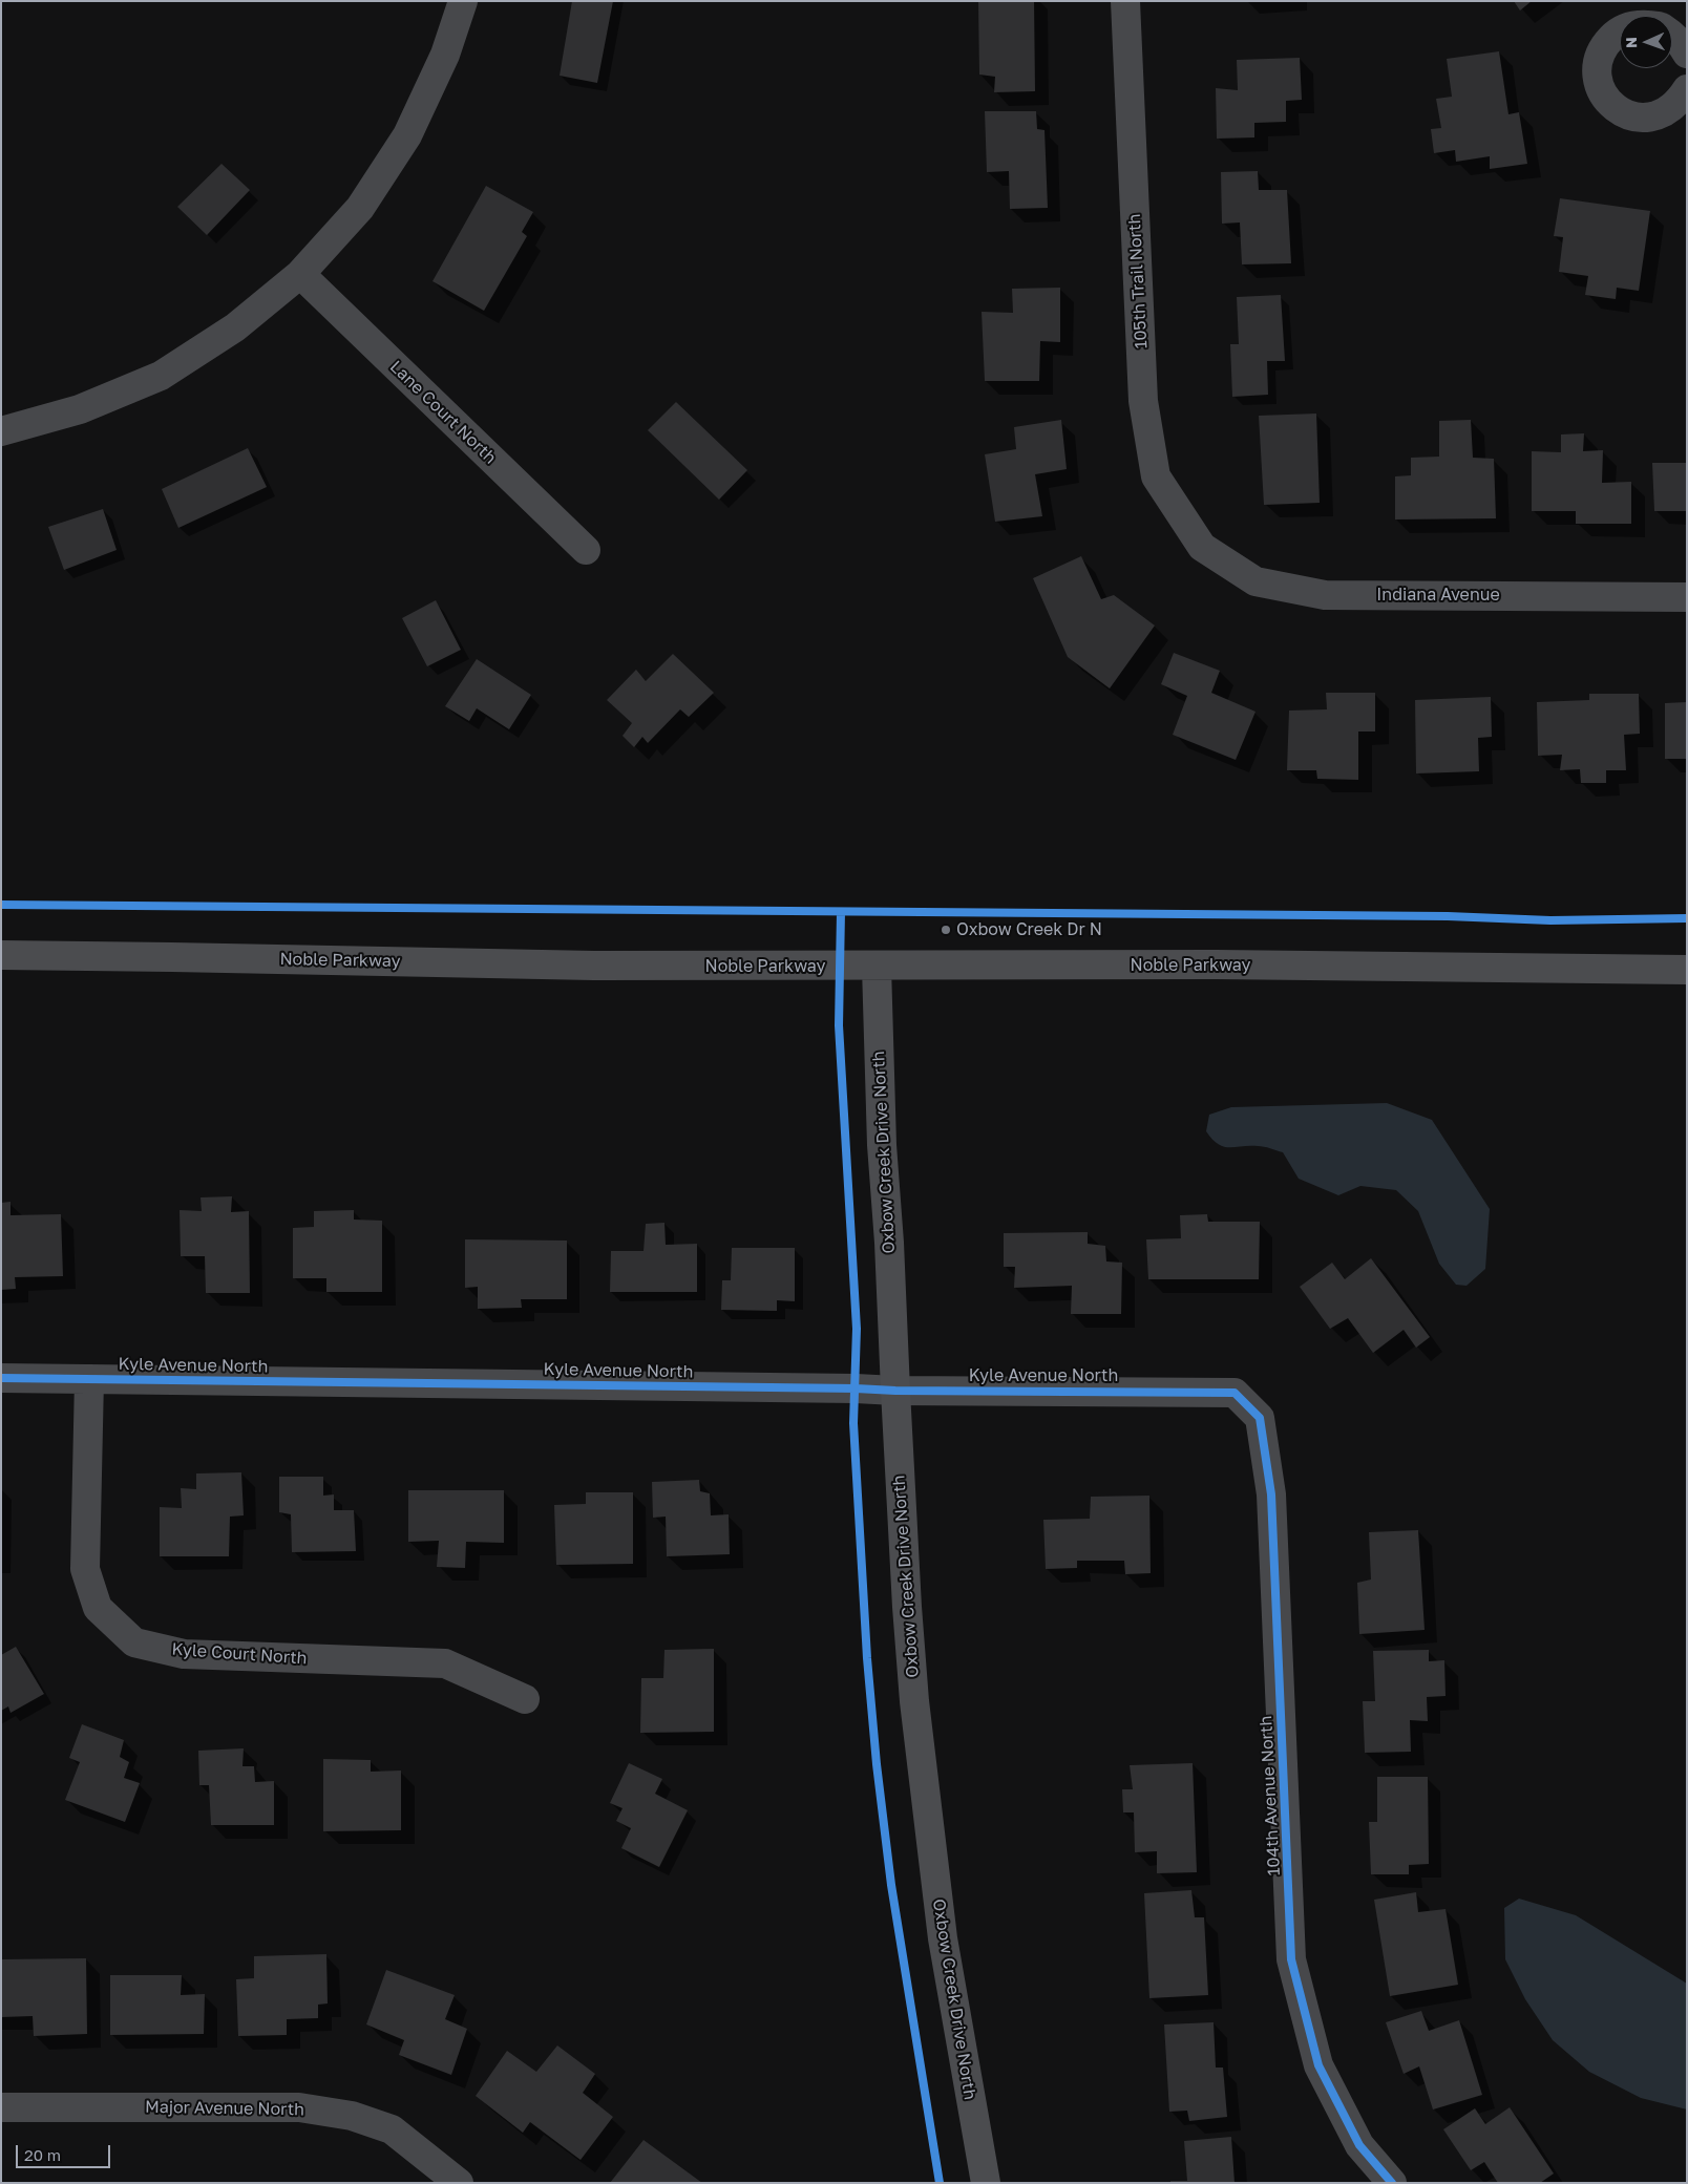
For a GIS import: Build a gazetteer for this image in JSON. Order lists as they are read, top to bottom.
{
  "streets": {
    "main road": ["Noble Parkway", "Oxbow Creek Drive North"],
    "street": [
      "105th Trail North",
      "Lane Court North",
      "Indiana Avenue",
      "Kyle Avenue North",
      "Kyle Court North",
      "104th Avenue North",
      "Major Avenue North"
    ]
  },
  "crossings": [
    ["105th Trail North", "Indiana Avenue"],
    ["Noble Parkway", "Oxbow Creek Drive North"],
    ["Oxbow Creek Drive North", "Kyle Avenue North"],
    ["Kyle Avenue North", "Kyle Court North"],
    ["Kyle Avenue North", "104th Avenue North"]
  ],
  "places": ["Oxbow Creek Dr N"],
  "scale_bar": "20 m",
  "north": "left"
}
